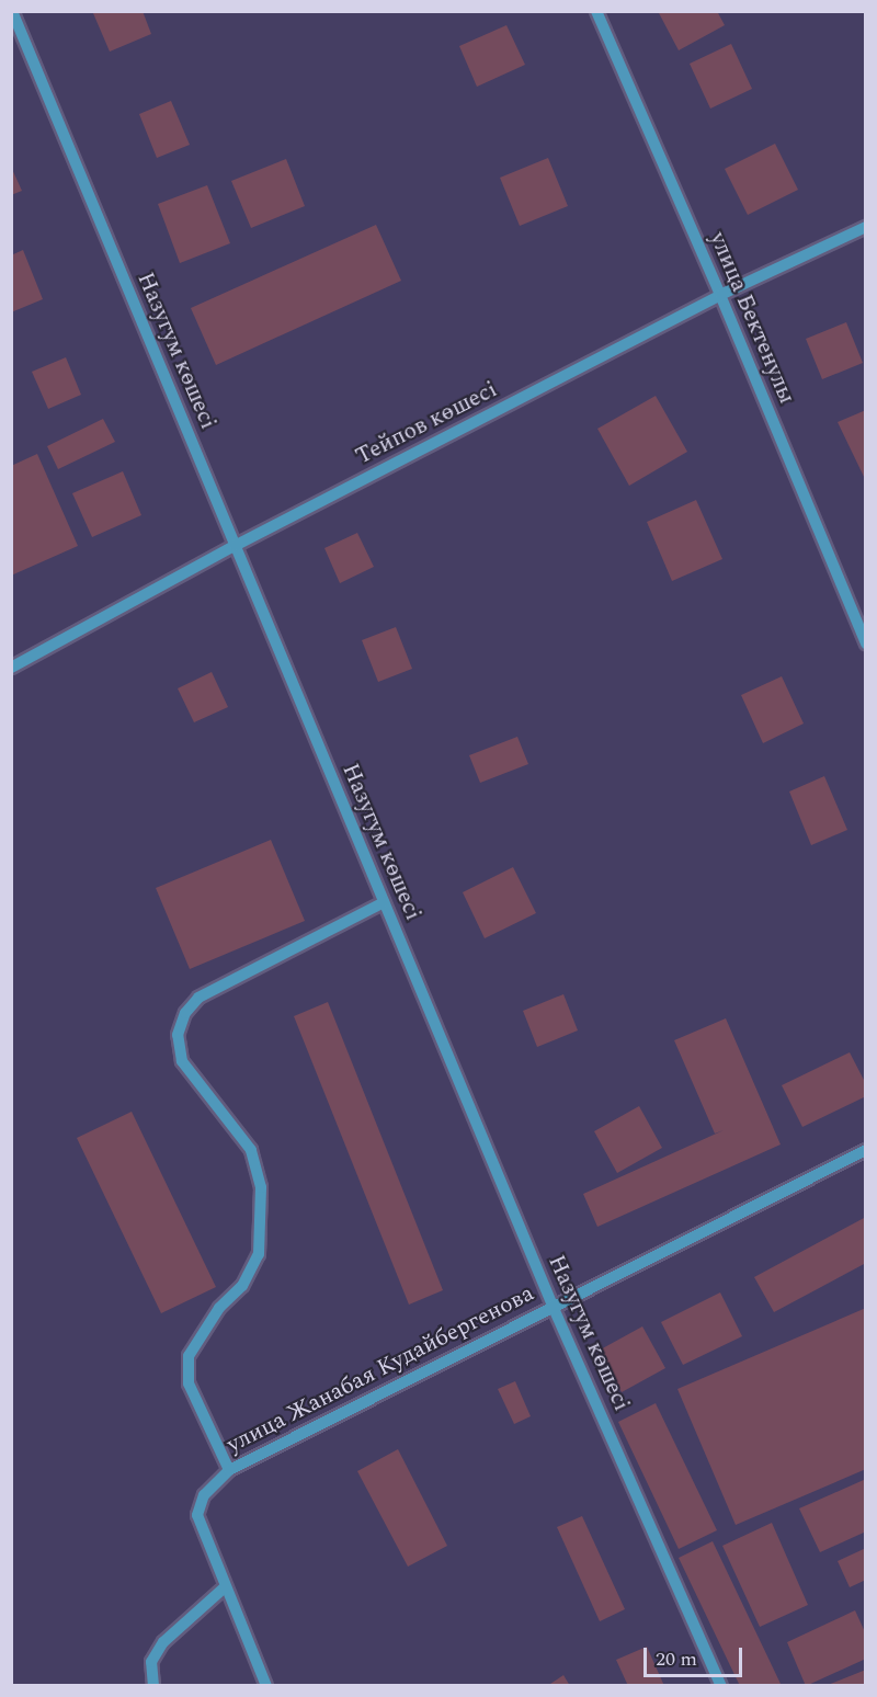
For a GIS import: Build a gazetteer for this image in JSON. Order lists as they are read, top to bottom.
{
  "streets": {
    "street": [
      "улица Бектенулы",
      "Назугум көшесі",
      "Тейпов көшесі",
      "улица Жанабая Кудайбергенова"
    ]
  },
  "crossings": [
    ["улица Бектенулы", "Тейпов көшесі"],
    ["Назугум көшесі", "Тейпов көшесі"],
    ["Назугум көшесі", "улица Жанабая Кудайбергенова"]
  ],
  "scale_bar": "20 m"
}
